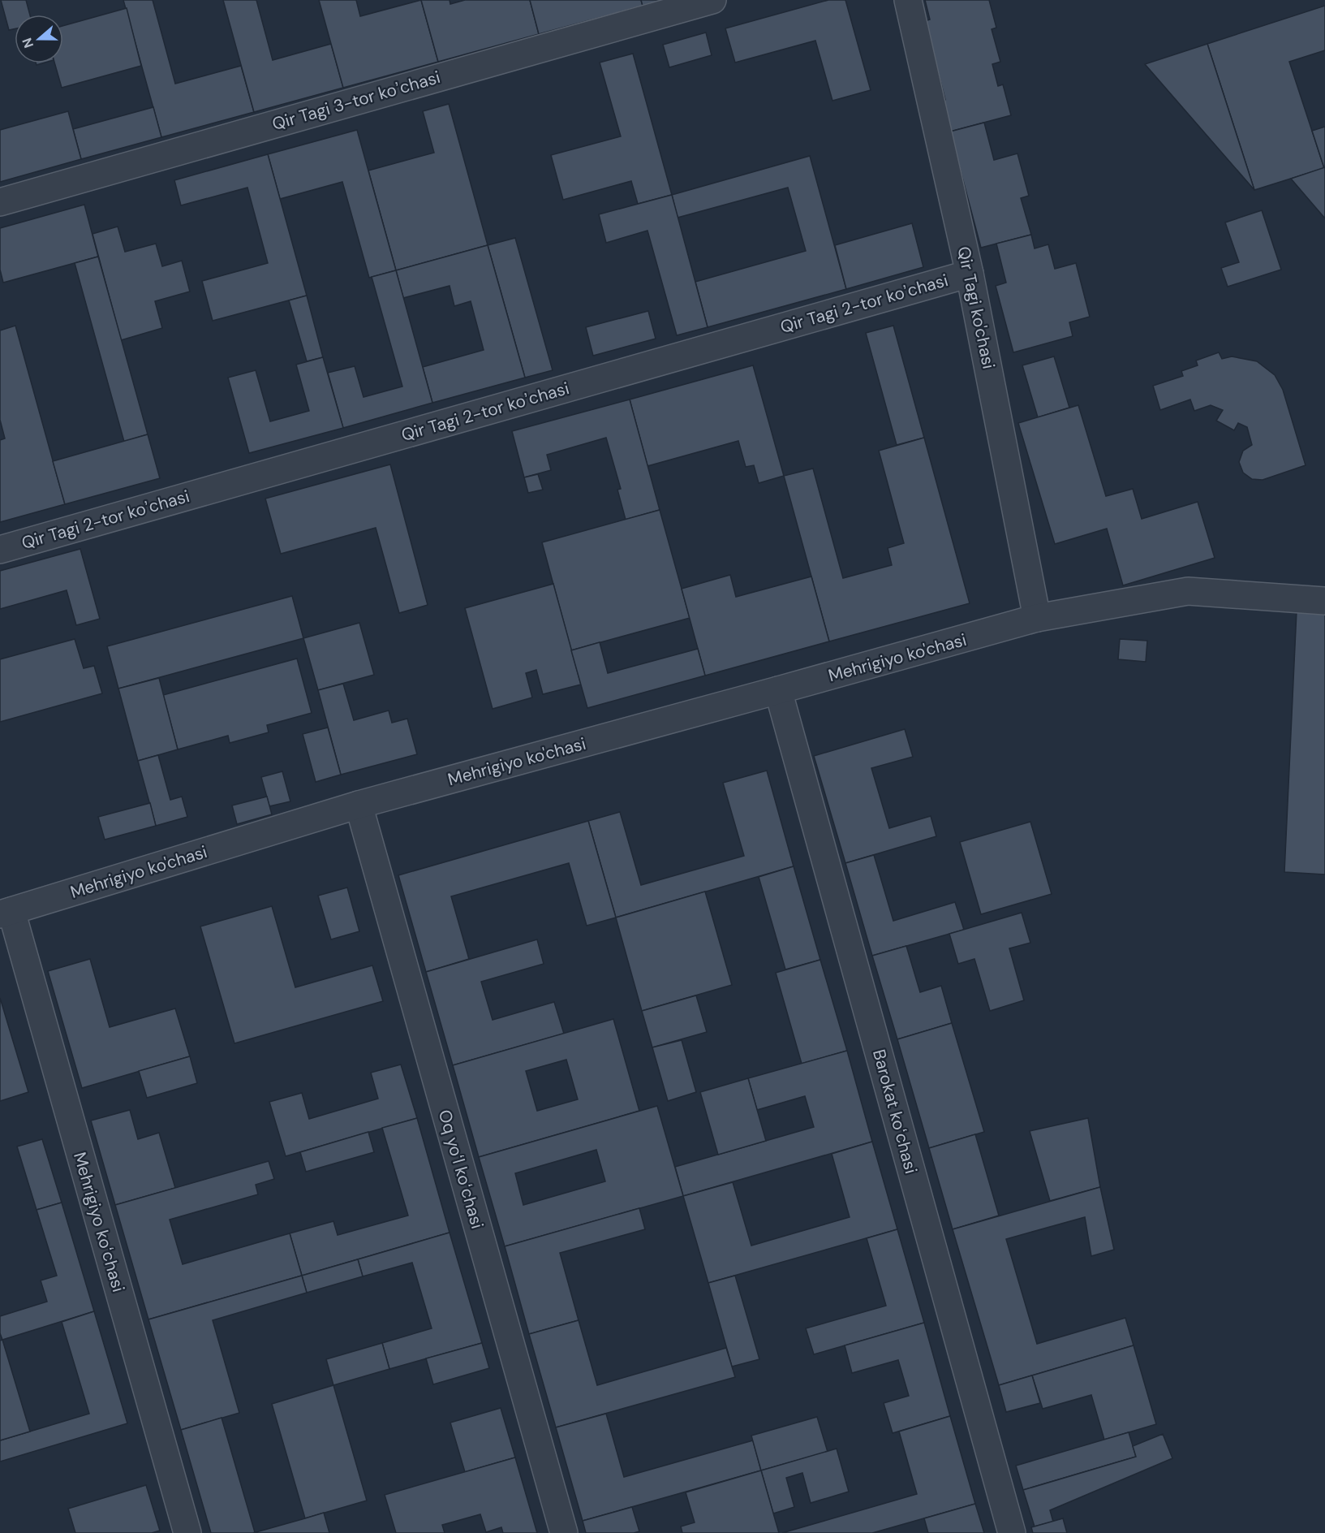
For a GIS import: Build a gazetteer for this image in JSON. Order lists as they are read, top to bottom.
{
  "streets": {
    "street": [
      "Qir Tagi 3-tor koʼchasi",
      "Qir Tagi 2-tor koʼchasi",
      "Qir Tagi ko'chasi",
      "Mehrigiyo ko'chasi",
      "Barokat koʻchasi",
      "Oq yoʻl koʻchasi",
      "Mehrigiyo koʻchasi"
    ]
  },
  "crossings": [
    ["Qir Tagi 2-tor koʼchasi", "Qir Tagi ko'chasi"],
    ["Qir Tagi ko'chasi", "Mehrigiyo ko'chasi"],
    ["Mehrigiyo ko'chasi", "Barokat koʻchasi"],
    ["Mehrigiyo ko'chasi", "Oq yoʻl koʻchasi"],
    ["Mehrigiyo ko'chasi", "Mehrigiyo koʻchasi"]
  ],
  "north": "left"
}
